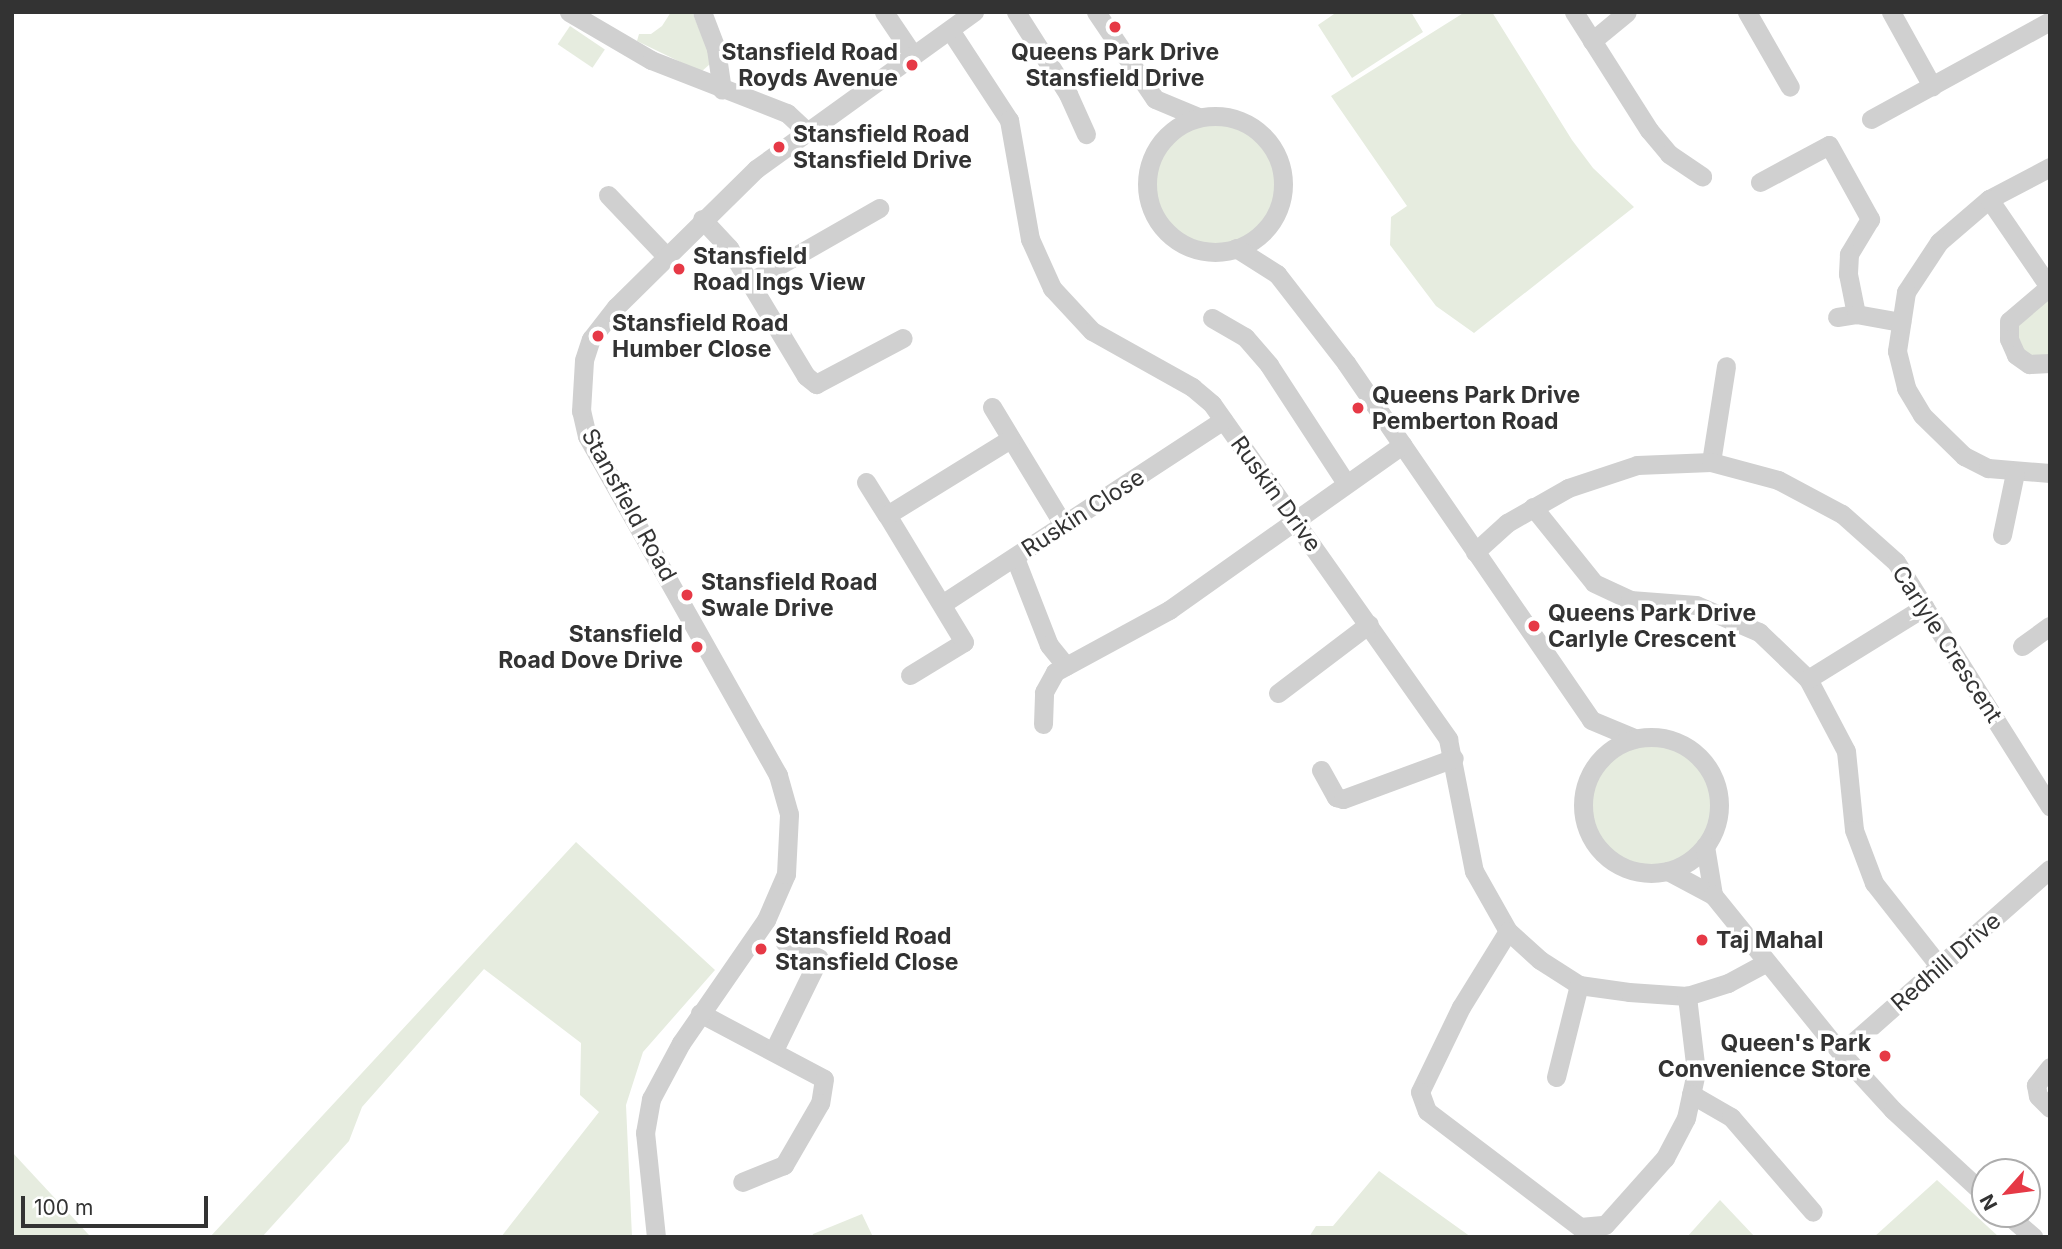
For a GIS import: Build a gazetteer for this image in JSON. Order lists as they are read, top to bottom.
{
  "streets": {
    "street": [
      "Ruskin Drive",
      "Stansfield Road",
      "Ruskin Close",
      "Carlyle Crescent",
      "Redhill Drive"
    ]
  },
  "crossings": [
    ["Ruskin Drive", "Stansfield Road"],
    ["Ruskin Drive", "Ruskin Close"]
  ],
  "places": [
    "Queens Park Drive Stansfield Drive",
    "Stansfield Road Royds Avenue",
    "Stansfield Road Stansfield Drive",
    "Stansfield Road Ings View",
    "Stansfield Road Humber Close",
    "Queens Park Drive Pemberton Road",
    "Stansfield Road Swale Drive",
    "Queens Park Drive Carlyle Crescent",
    "Stansfield Road Dove Drive",
    "Taj Mahal",
    "Stansfield Road Stansfield Close",
    "Queen's Park Convenience Store"
  ],
  "scale_bar": "100 m",
  "north": "bottom left"
}
